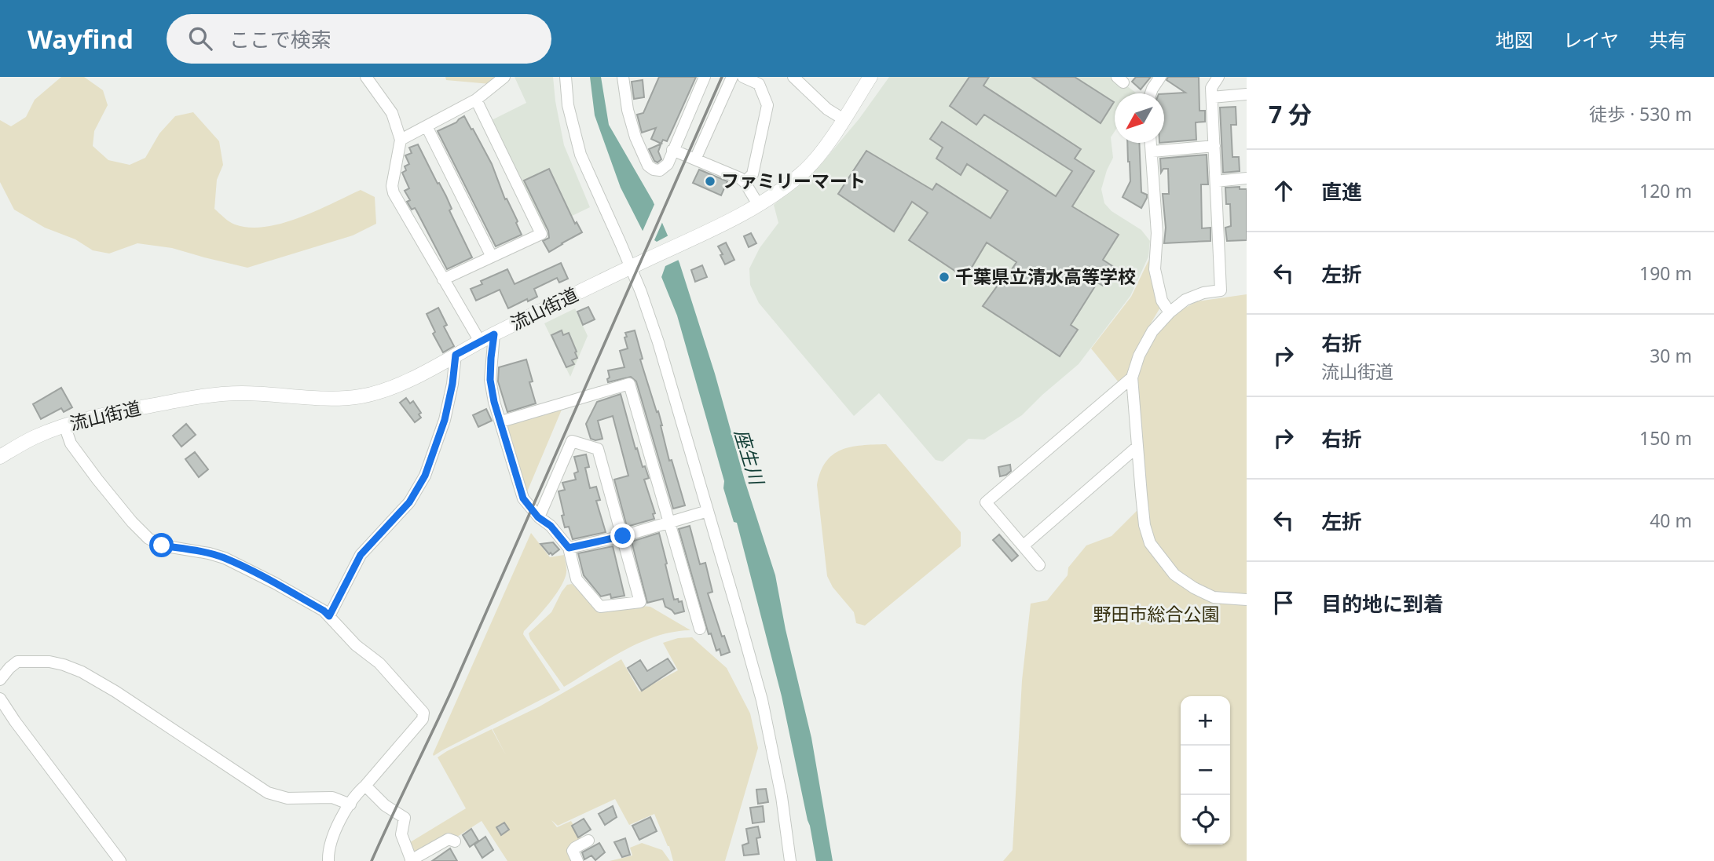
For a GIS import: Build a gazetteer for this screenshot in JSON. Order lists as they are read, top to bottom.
{
  "streets": {
    "main road": ["流山街道"]
  },
  "water": ["座生川"],
  "parks": ["野田市総合公園"],
  "places": ["ファミリーマート", "千葉県立清水高等学校"],
  "north": "bottom left",
  "page": {
    "header": "Wayfind",
    "search": "ここで検索",
    "nav": ["地図", "レイヤ", "共有"],
    "heading": ["7 分", "徒歩 · 530 m"],
    "list": [
      ["直進", "120 m"],
      ["左折", "190 m"],
      ["右折", "流山街道", "30 m"],
      ["右折", "150 m"],
      ["左折", "40 m"],
      "目的地に到着"
    ],
    "map_buttons": ["+", "−"]
  }
}
